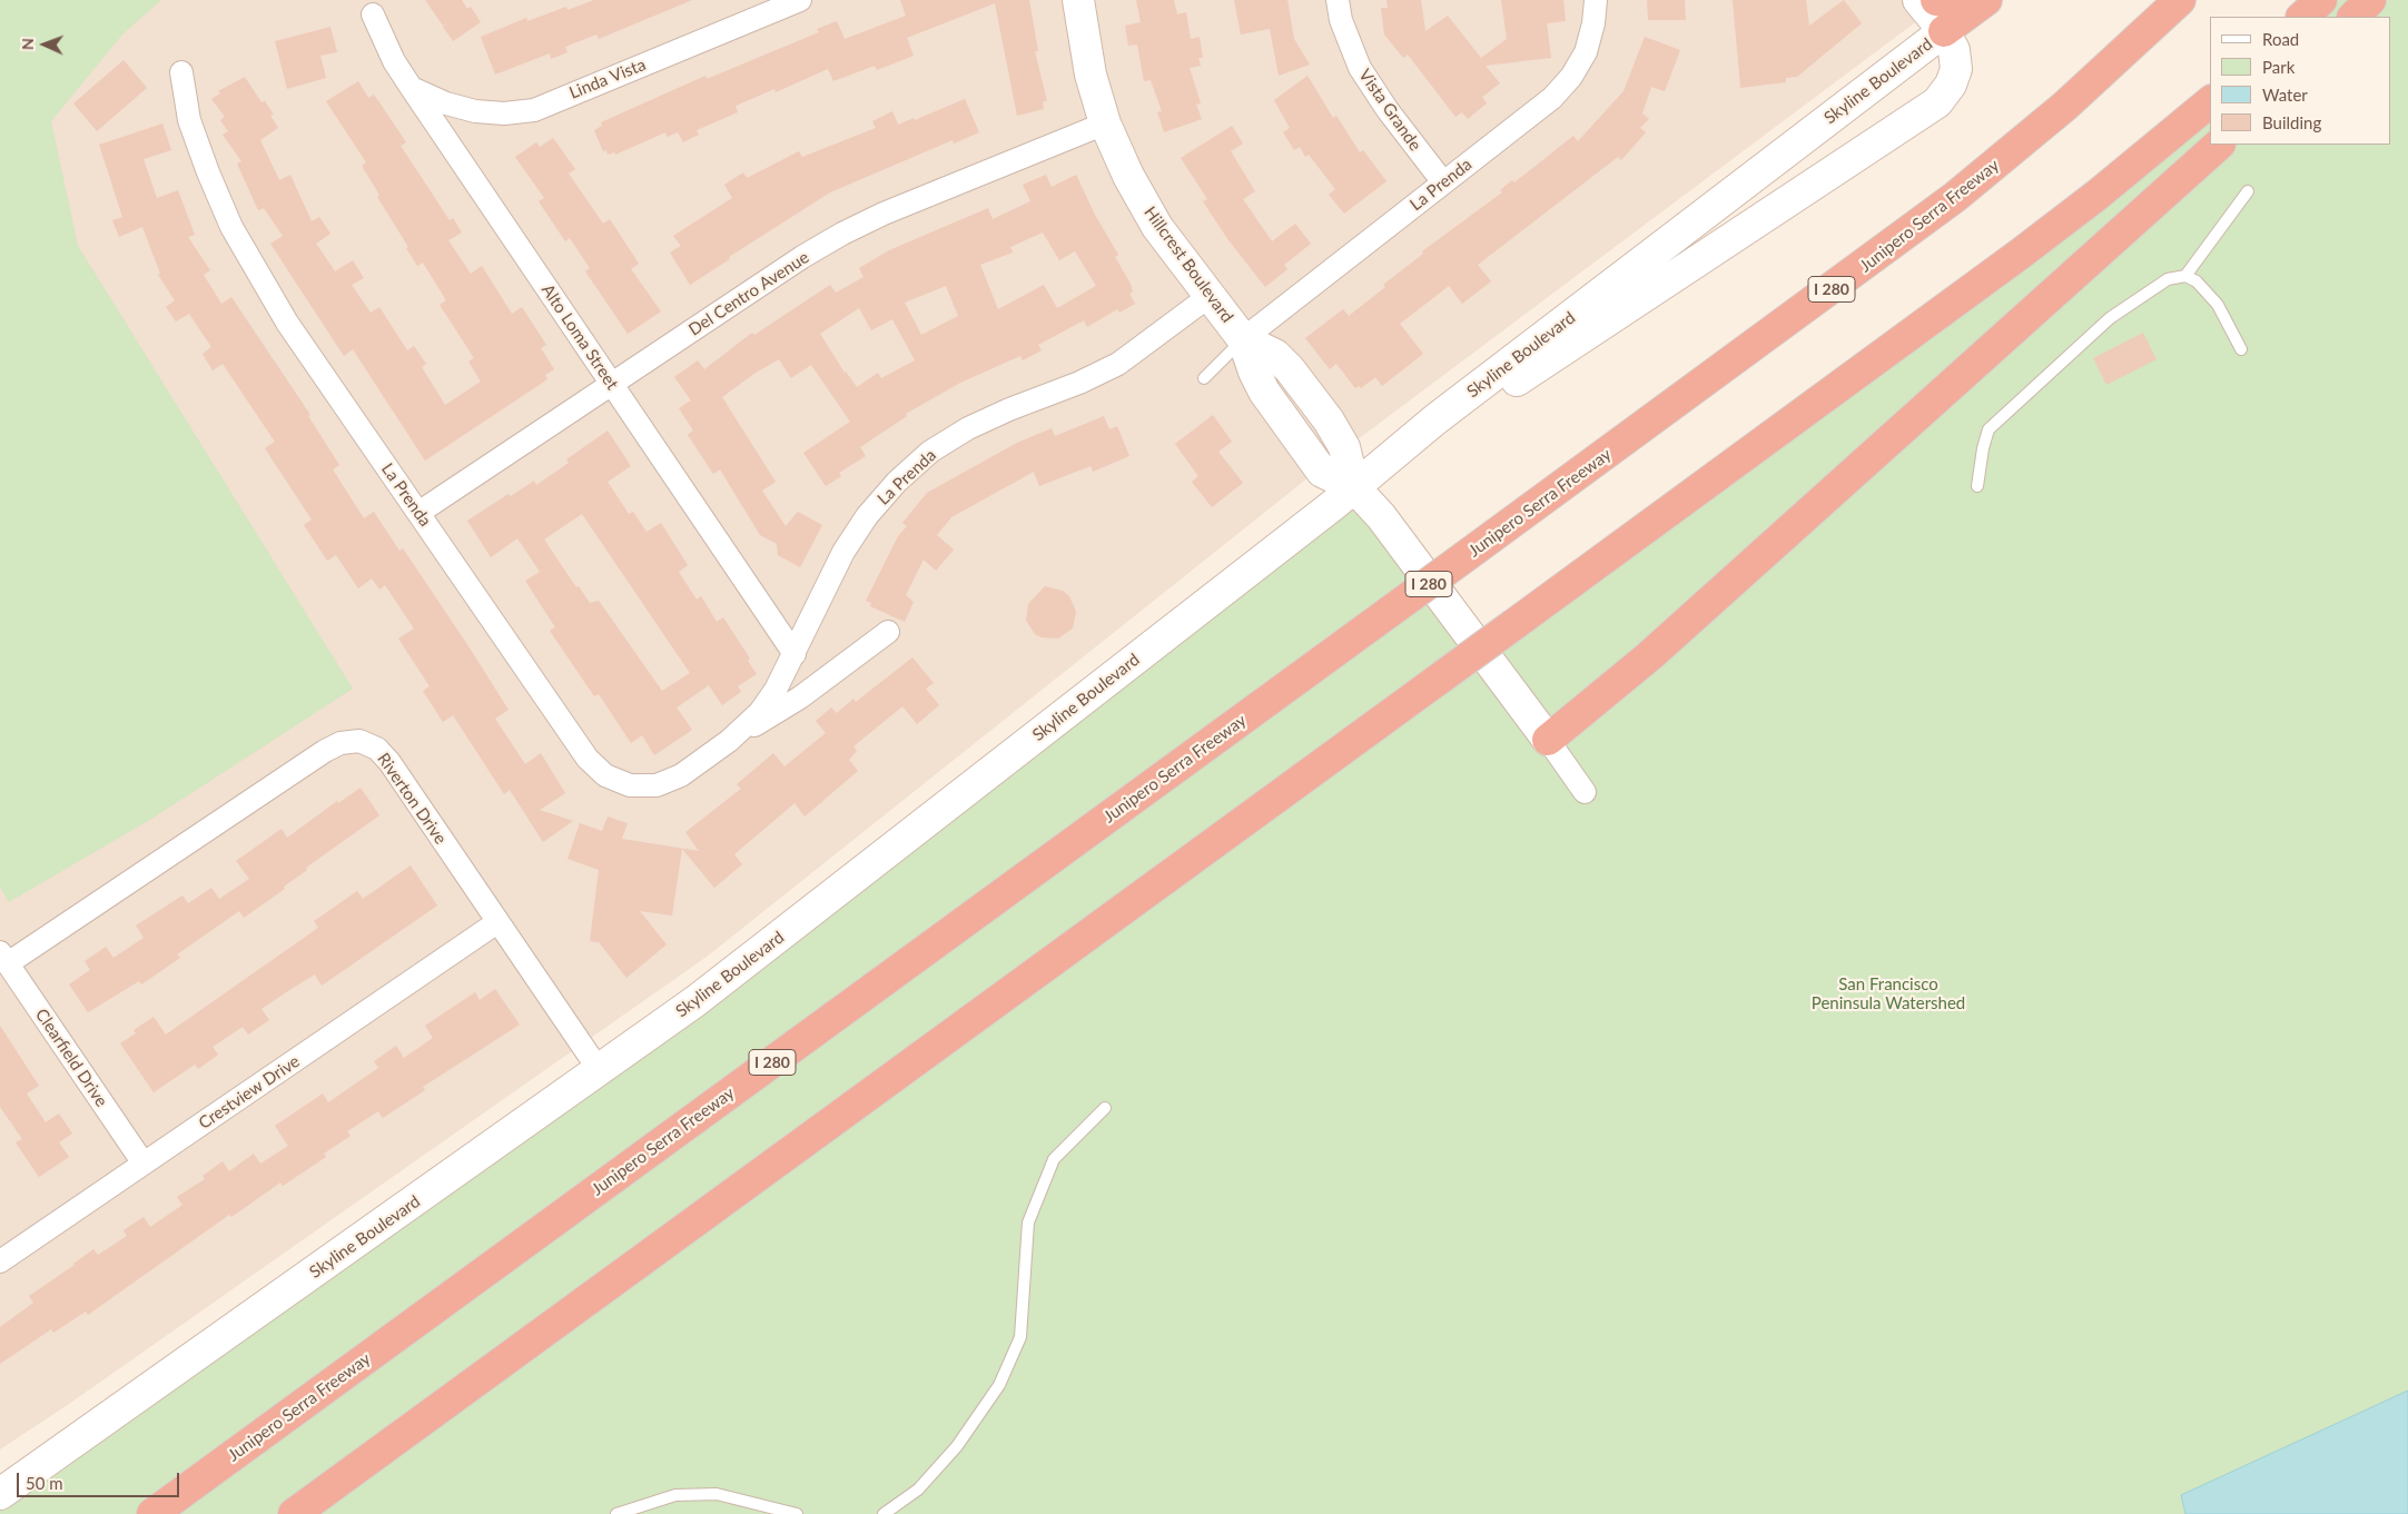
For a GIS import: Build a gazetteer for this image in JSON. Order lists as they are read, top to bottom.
{
  "streets": {
    "highway": ["Junipero Serra Freeway", "I 280"],
    "main road": ["Skyline Boulevard", "Hillcrest Boulevard"],
    "street": [
      "Linda Vista",
      "Vista Grande",
      "La Prenda",
      "Del Centro Avenue",
      "Alto Loma Street",
      "Riverton Drive",
      "Clearfield Drive",
      "Crestview Drive"
    ]
  },
  "crossings": [
    ["Linda Vista", "Alto Loma Street"],
    ["Skyline Boulevard", "Hillcrest Boulevard"],
    ["Skyline Boulevard", "Riverton Drive"],
    ["Vista Grande", "La Prenda"],
    ["La Prenda", "Hillcrest Boulevard"],
    ["La Prenda", "Del Centro Avenue"],
    ["La Prenda", "Alto Loma Street"],
    ["Hillcrest Boulevard", "Del Centro Avenue"],
    ["Del Centro Avenue", "Alto Loma Street"],
    ["Riverton Drive", "Clearfield Drive"],
    ["Riverton Drive", "Crestview Drive"],
    ["Clearfield Drive", "Crestview Drive"]
  ],
  "parks": ["San Francisco Peninsula Watershed"],
  "legend": [
    "Road",
    "Park",
    "Water",
    "Building"
  ],
  "scale_bar": "50 m",
  "north": "left"
}
